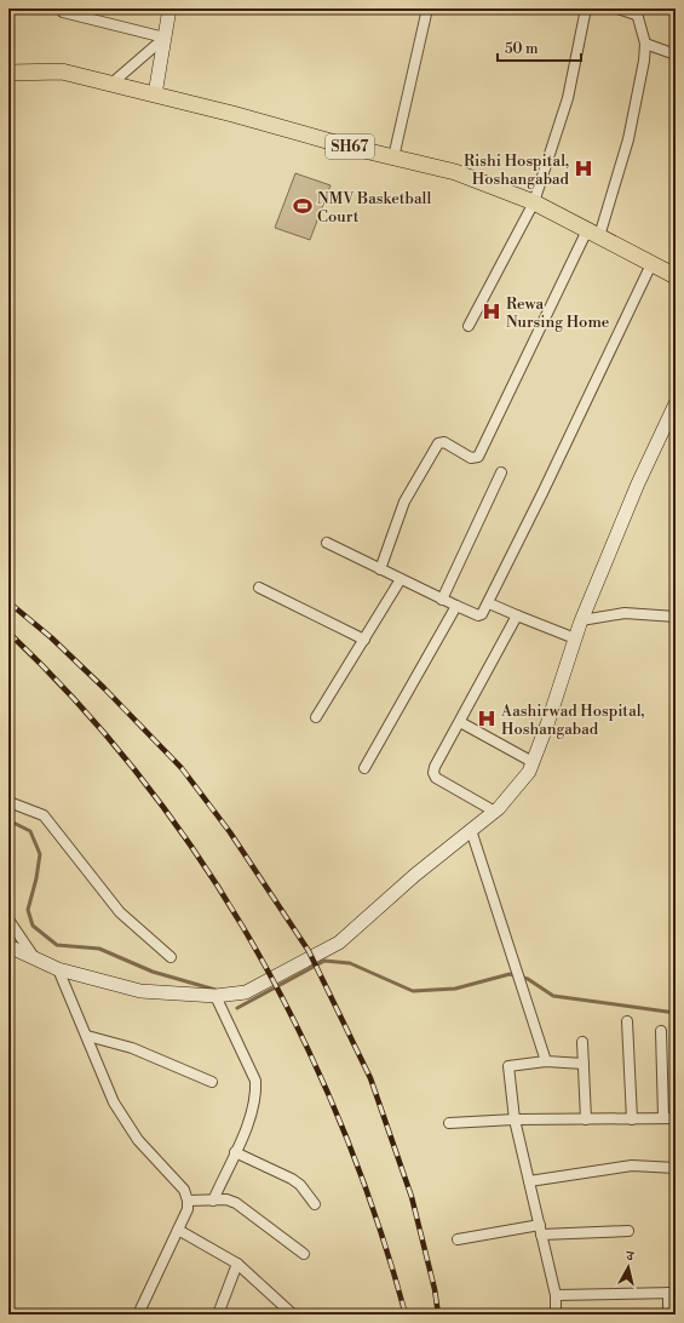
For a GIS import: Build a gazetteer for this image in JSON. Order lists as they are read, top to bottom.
{
  "streets": {
    "main road": ["SH67"]
  },
  "places": {
    "hospital": ["Rishi Hospital, Hoshangabad", "Rewa Nursing Home", "Aashirwad Hospital, Hoshangabad"],
    "sports": ["NMV Basketball Court"]
  },
  "scale_bar": "50 m",
  "north": "top"
}
